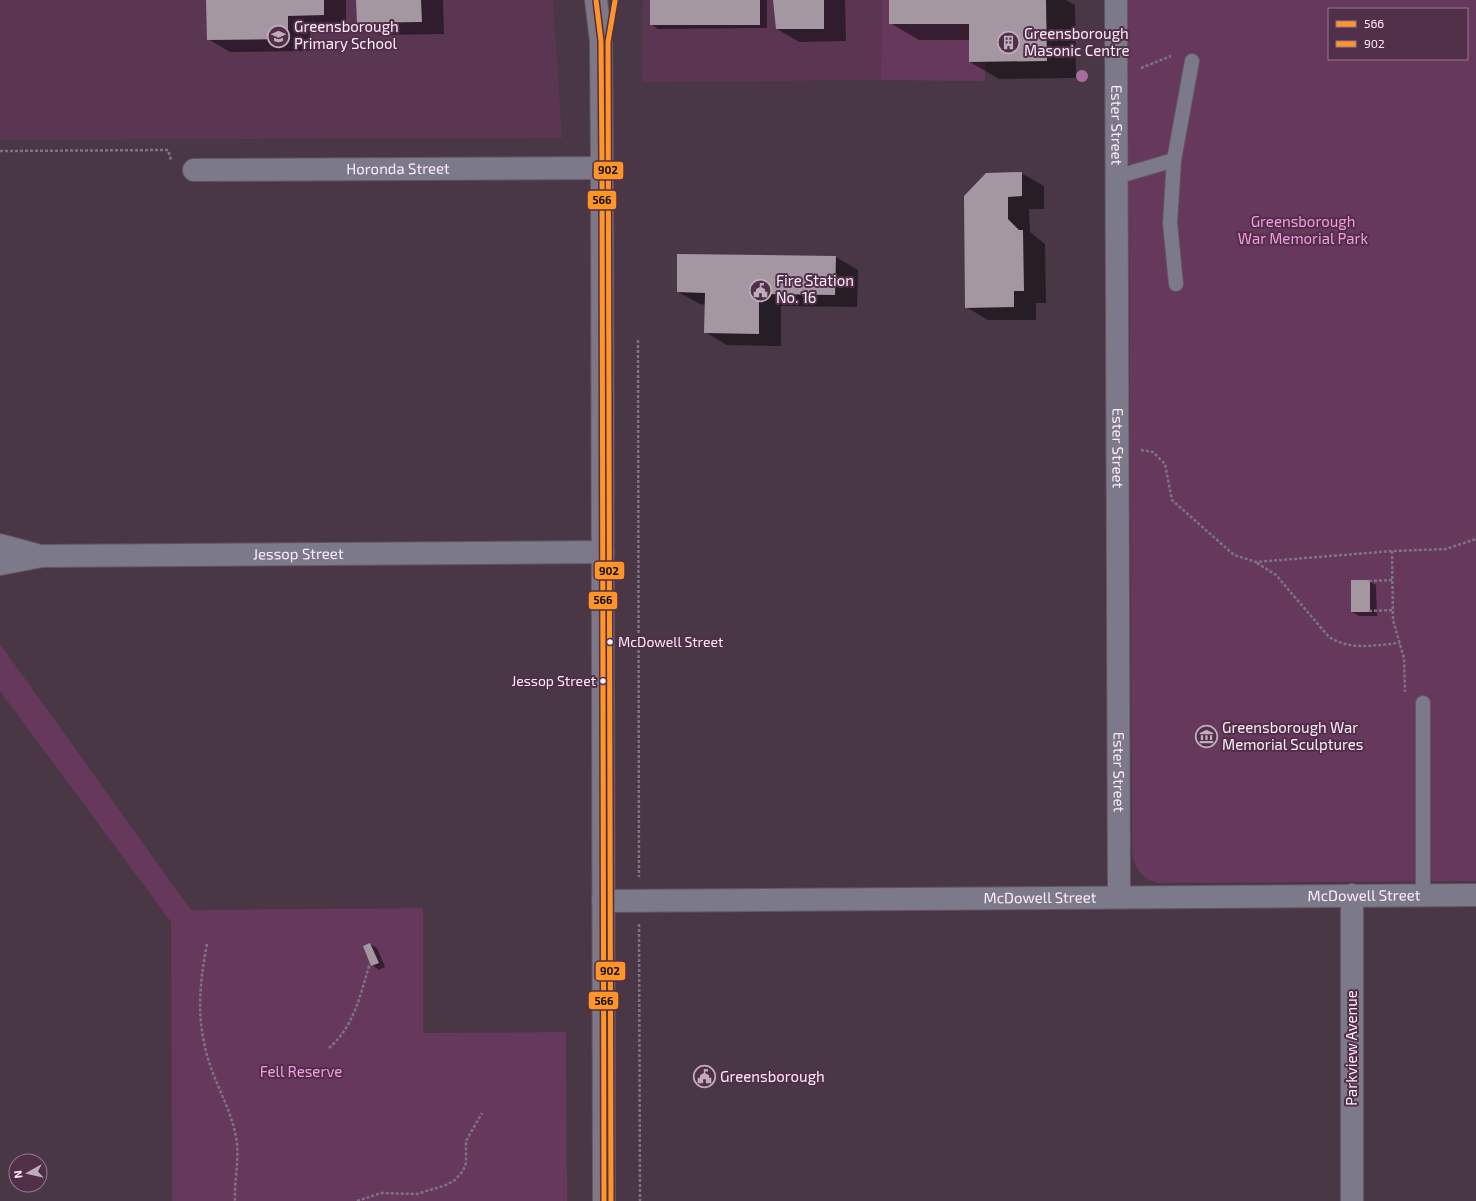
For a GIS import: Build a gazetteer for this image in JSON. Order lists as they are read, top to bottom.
{
  "streets": {
    "street": [
      "Ester Street",
      "Horonda Street",
      "Jessop Street",
      "McDowell Street",
      "Parkview Avenue"
    ]
  },
  "crossings": [
    ["Ester Street", "McDowell Street"],
    ["McDowell Street", "Parkview Avenue"]
  ],
  "parks": ["Greensborough War Memorial Park", "Fell Reserve"],
  "places": {
    "school or university": ["Greensborough Primary School"],
    "building": ["Greensborough Masonic Centre"],
    "public building": ["Fire Station No. 16", "Greensborough"],
    "other": ["McDowell Street", "Jessop Street"],
    "museum": ["Greensborough War Memorial Sculptures"]
  },
  "lines": ["transit line 566", "transit line 902"],
  "legend": ["566", "902"],
  "north": "left"
}
